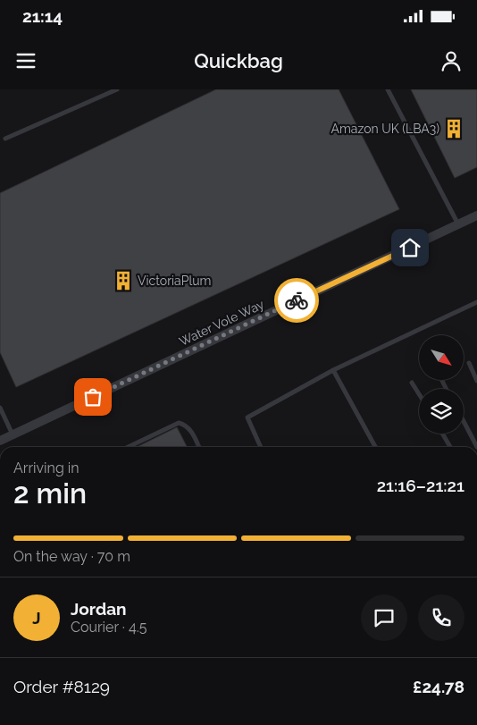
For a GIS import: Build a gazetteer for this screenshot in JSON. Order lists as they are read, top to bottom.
{
  "streets": {
    "street": ["Water Vole Way"]
  },
  "places": {
    "building": ["Amazon UK (LBA3)", "VictoriaPlum"]
  },
  "north": "bottom right",
  "page": {
    "status": "21:14",
    "header": "Quickbag",
    "heading": ["2 min", "Arriving in", "21:16–21:21"],
    "panel": [
      "Jordan",
      "Courier · 4.5",
      "Order #8129",
      "£24.78"
    ],
    "bar": "On the way · 70 m",
    "round": "J"
  }
}
